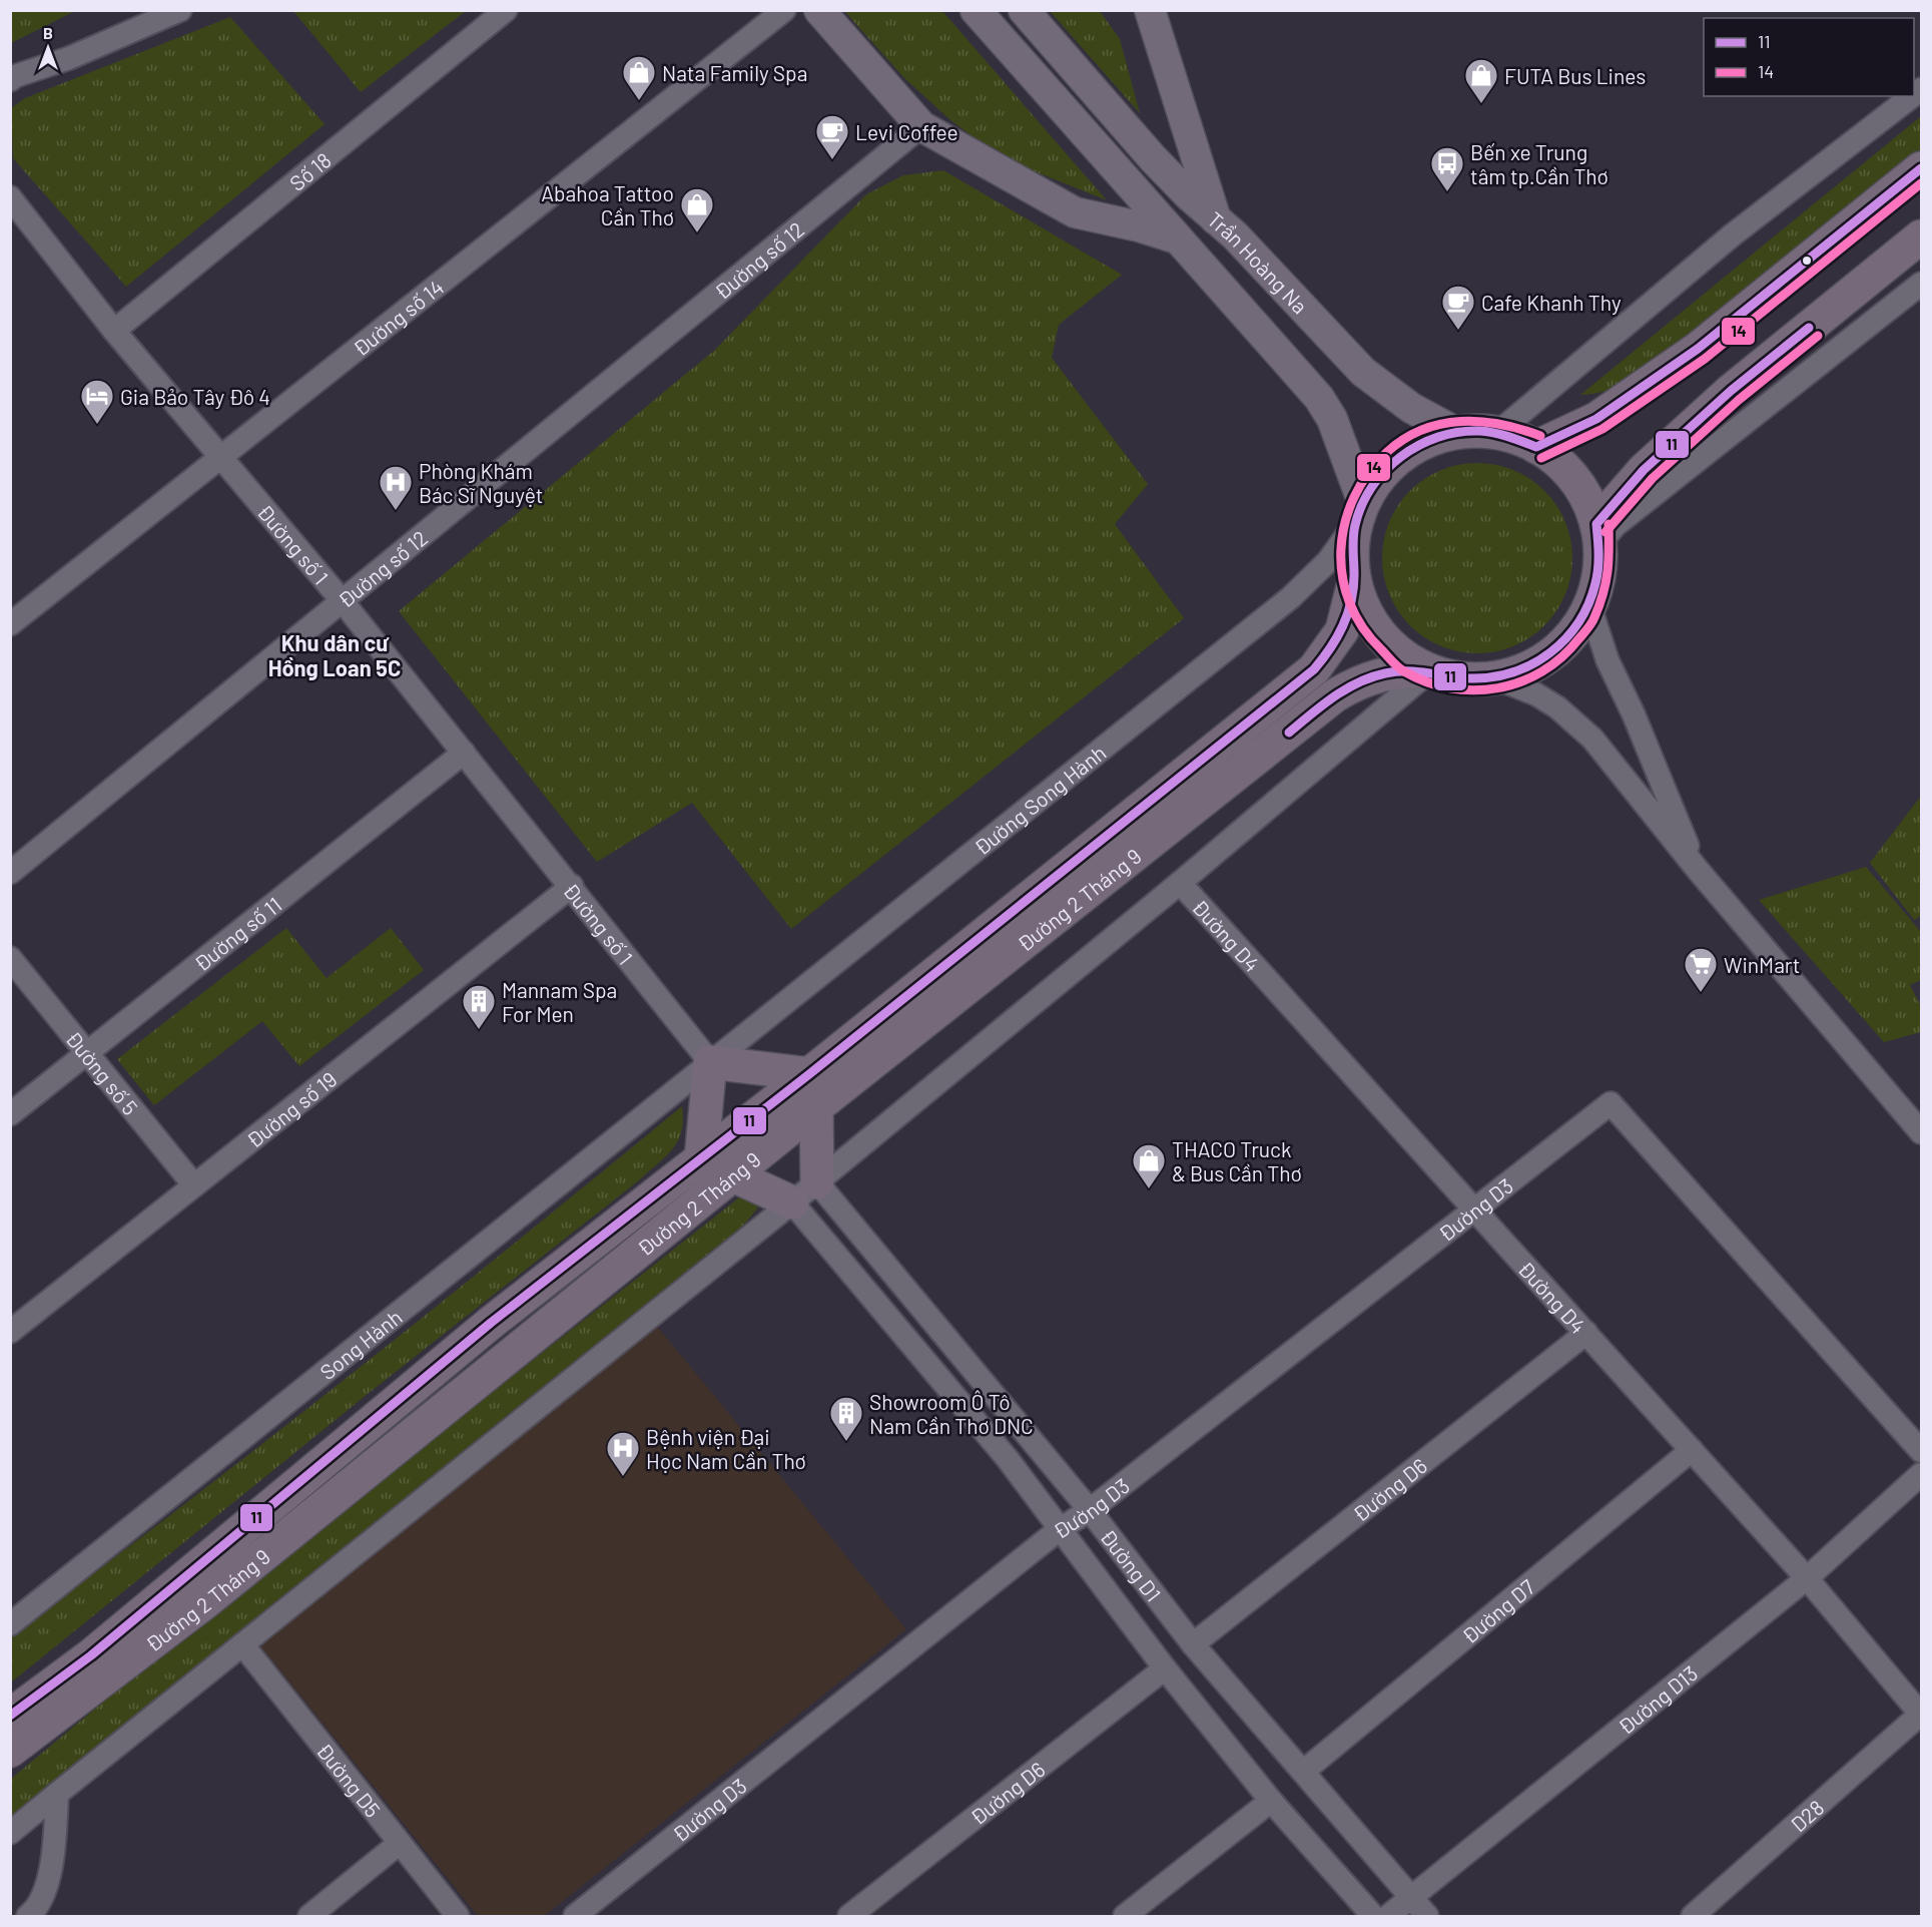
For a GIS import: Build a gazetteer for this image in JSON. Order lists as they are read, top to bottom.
{
  "streets": {
    "highway": ["Đường 2 Tháng 9"],
    "main road": ["Trần Hoàng Na"],
    "street": [
      "Số 18",
      "Đường số 12",
      "Đường số 14",
      "Đường số 1",
      "Đường Song Hành",
      "Đường số 11",
      "Đường D4",
      "Đường số 5",
      "Đường số 19",
      "Đường D3",
      "Song Hành",
      "Đường D6",
      "Đường D1",
      "Đường D7",
      "Đường D13",
      "Đường D5",
      "D28"
    ]
  },
  "crossings": [
    ["Số 18", "Đường số 1"],
    ["Đường số 12", "Đường số 1"],
    ["Trần Hoàng Na", "Đường Song Hành"],
    ["Đường số 14", "Đường số 1"],
    ["Đường số 1", "Đường Song Hành"],
    ["Đường số 1", "Đường số 11"],
    ["Đường số 1", "Đường số 19"],
    ["Đường số 1", "Song Hành"],
    ["Đường Song Hành", "Song Hành"],
    ["Đường số 11", "Đường số 5"],
    ["Đường D4", "Đường D3"],
    ["Đường D4", "Đường D6"],
    ["Đường D4", "Đường D7"],
    ["Đường D4", "Đường D13"],
    ["Đường D4", "D28"],
    ["Đường số 5", "Đường số 19"],
    ["Đường D3", "Đường D1"],
    ["Đường D6", "Đường D1"],
    ["Đường D1", "Đường D7"],
    ["Đường D1", "Đường D13"]
  ],
  "districts": ["Khu dân cư Hồng Loan 5C"],
  "places": {
    "shop": [
      "Nata Family Spa",
      "FUTA Bus Lines",
      "Abahoa Tattoo Cần Thơ",
      "THACO Truck & Bus Cần Thơ"
    ],
    "cafe": ["Levi Coffee", "Cafe Khanh Thy"],
    "bus stop": ["Bến xe Trung tâm tp.Cần Thơ"],
    "hotel": ["Gia Bảo Tây Đô 4"],
    "hospital": ["Phòng Khám Bác Sĩ Nguyệt", "Bệnh viện Đại Học Nam Cần Thơ"],
    "supermarket": ["WinMart"],
    "building": ["Mannam Spa For Men", "Showroom Ô Tô Nam Cần Thơ DNC"]
  },
  "lines": ["transit line 11", "transit line 14"],
  "legend": ["11", "14"],
  "north": "top"
}
